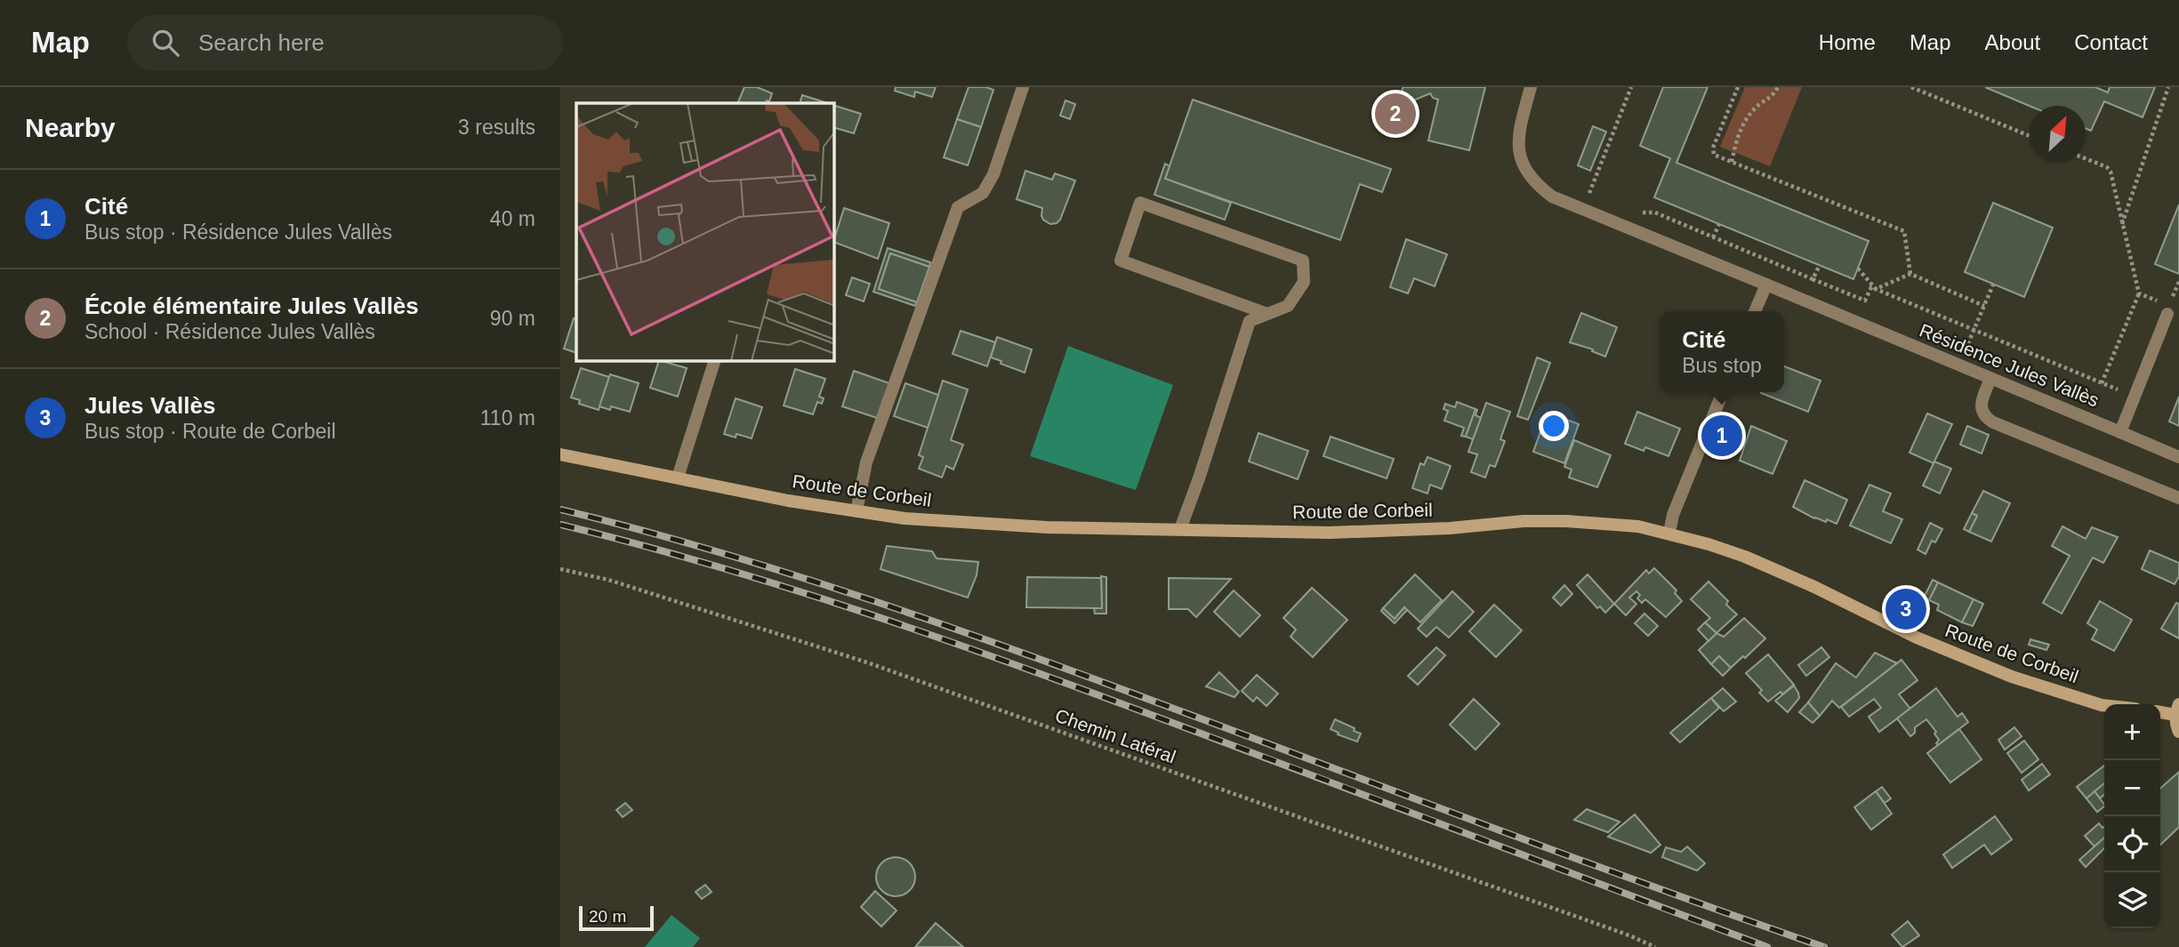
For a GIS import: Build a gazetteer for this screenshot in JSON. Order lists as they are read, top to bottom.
{
  "streets": {
    "main road": ["Route de Corbeil"],
    "street": ["Résidence Jules Vallès"],
    "path": ["Chemin Latéral"]
  },
  "scale_bar": "20 m",
  "north": "top right",
  "page": {
    "header": "Map",
    "search": "Search here",
    "nav": [
      "Home",
      "Map",
      "About",
      "Contact"
    ],
    "heading": ["Nearby", "3 results"],
    "pins": ["2", "1", "3"],
    "list": [
      {
        "mark": "1",
        "name": "Cité",
        "note": "Bus stop · Résidence Jules Vallès",
        "value": "40 m"
      },
      {
        "mark": "2",
        "name": "École élémentaire Jules Vallès",
        "note": "School · Résidence Jules Vallès",
        "value": "90 m"
      },
      {
        "mark": "3",
        "name": "Jules Vallès",
        "note": "Bus stop · Route de Corbeil",
        "value": "110 m"
      }
    ],
    "popup": ["Cité", "Bus stop"],
    "map_buttons": ["+", "−"],
    "scale": "20 m"
  }
}
